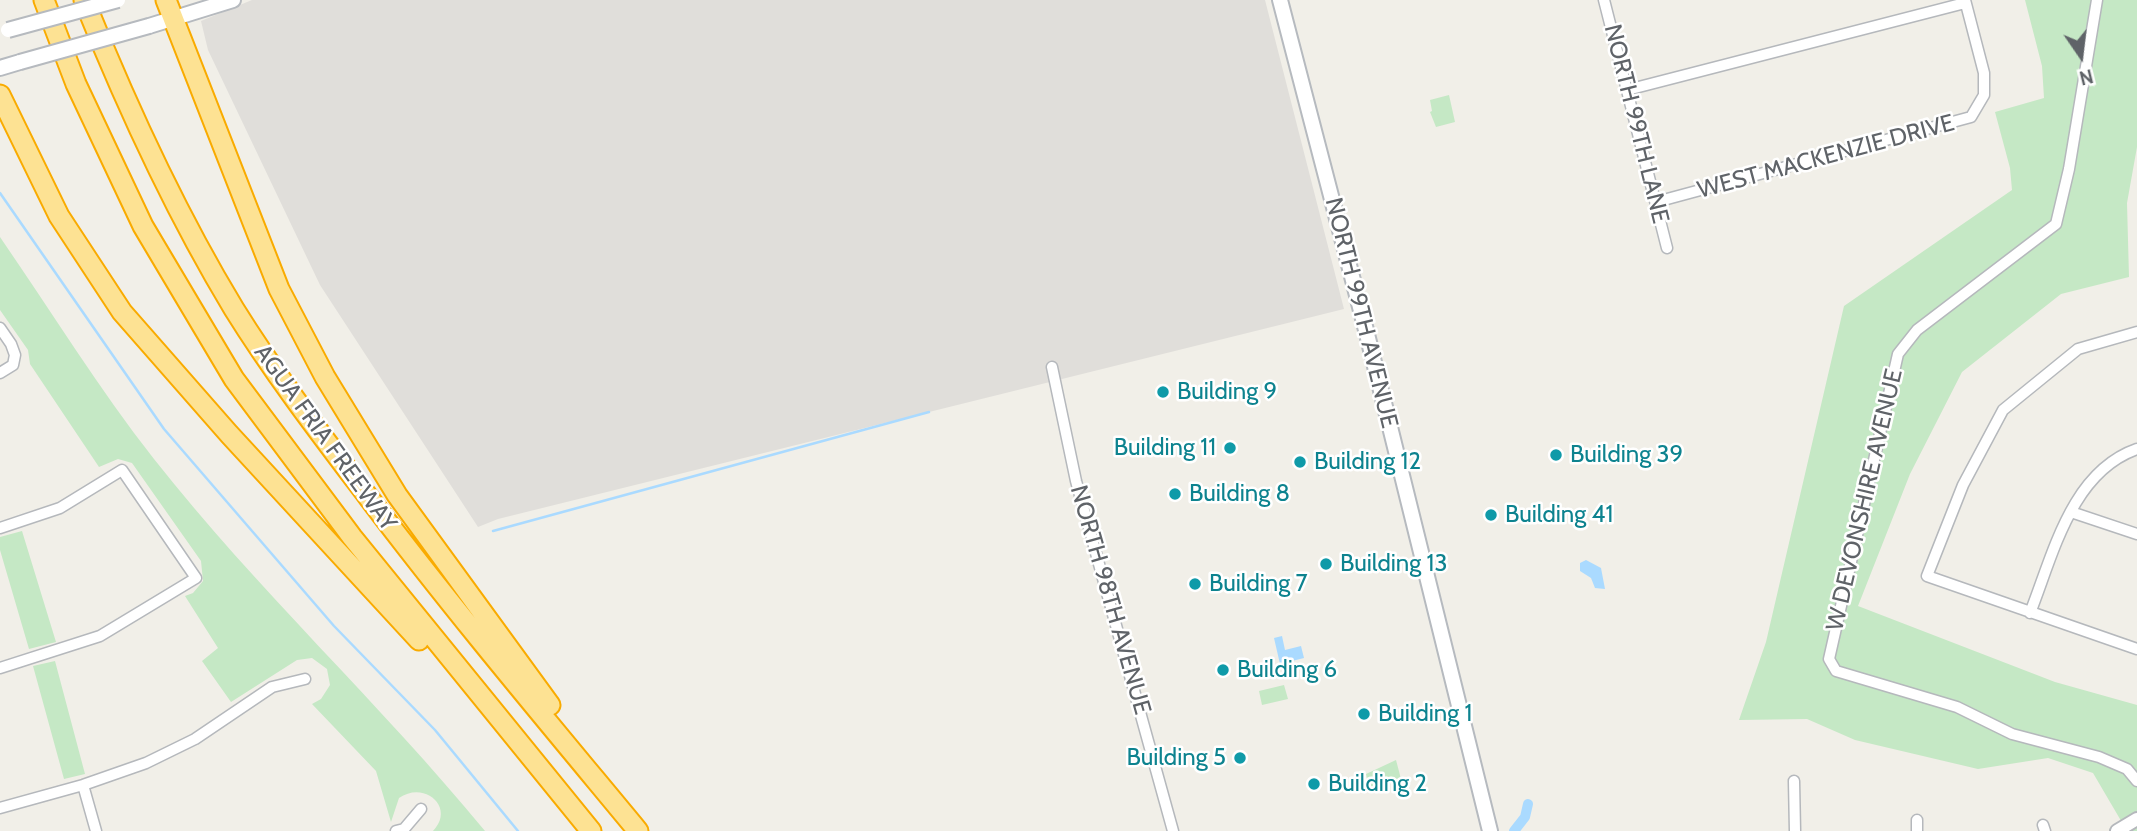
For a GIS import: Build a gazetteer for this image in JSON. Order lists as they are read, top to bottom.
{
  "streets": {
    "highway": ["AGUA FRIA FREEWAY"],
    "main road": ["NORTH 99TH AVENUE"],
    "street": [
      "NORTH 99TH LANE",
      "WEST MACKENZIE DRIVE",
      "W DEVONSHIRE AVENUE",
      "NORTH 98TH AVENUE"
    ]
  },
  "crossings": [
    ["NORTH 99TH LANE", "WEST MACKENZIE DRIVE"]
  ],
  "places": [
    "Building 9",
    "Building 11",
    "Building 39",
    "Building 12",
    "Building 8",
    "Building 41",
    "Building 13",
    "Building 7",
    "Building 6",
    "Building 1",
    "Building 5",
    "Building 2"
  ],
  "north": "bottom"
}
